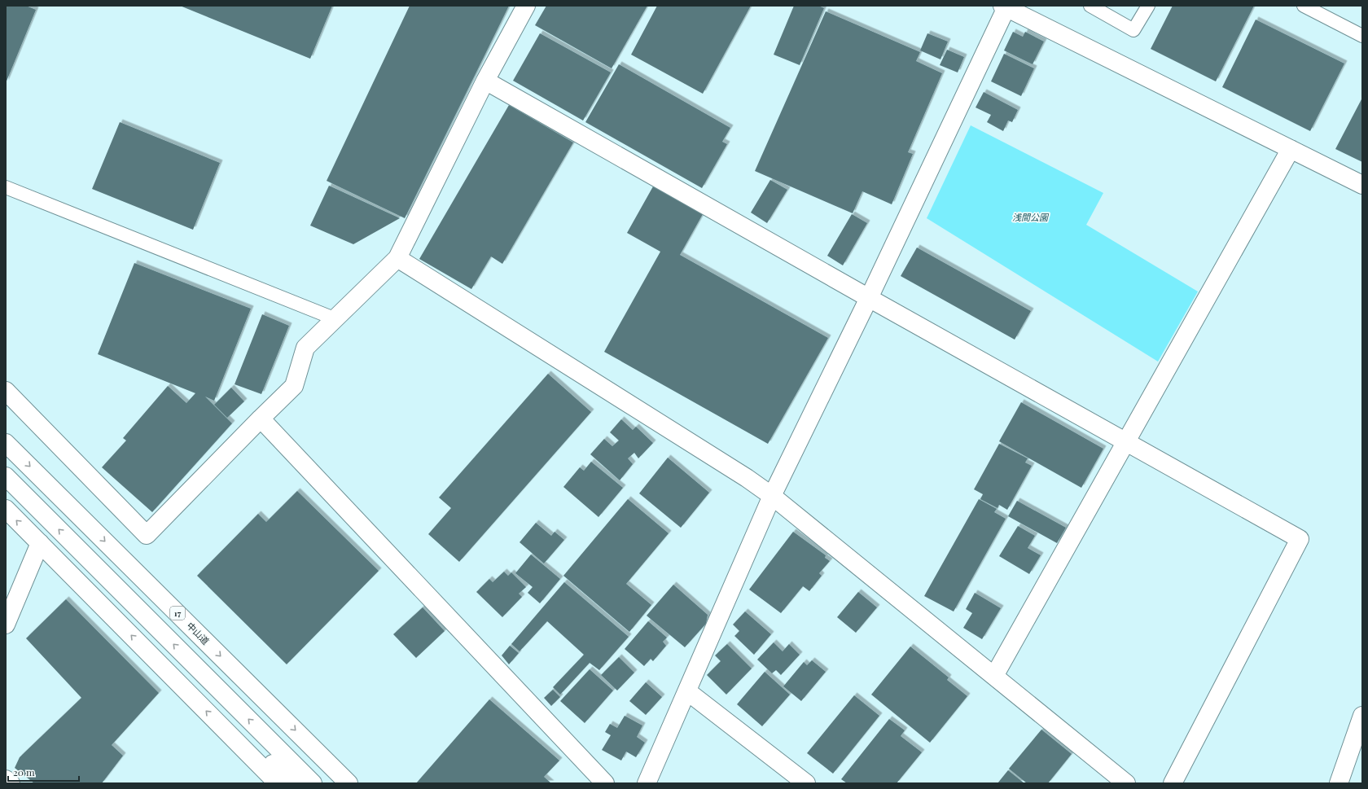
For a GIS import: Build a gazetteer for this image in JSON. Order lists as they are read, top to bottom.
{
  "streets": {
    "main road": ["17", "中山道"]
  },
  "parks": ["浅間公園"],
  "scale_bar": "20 m"
}
